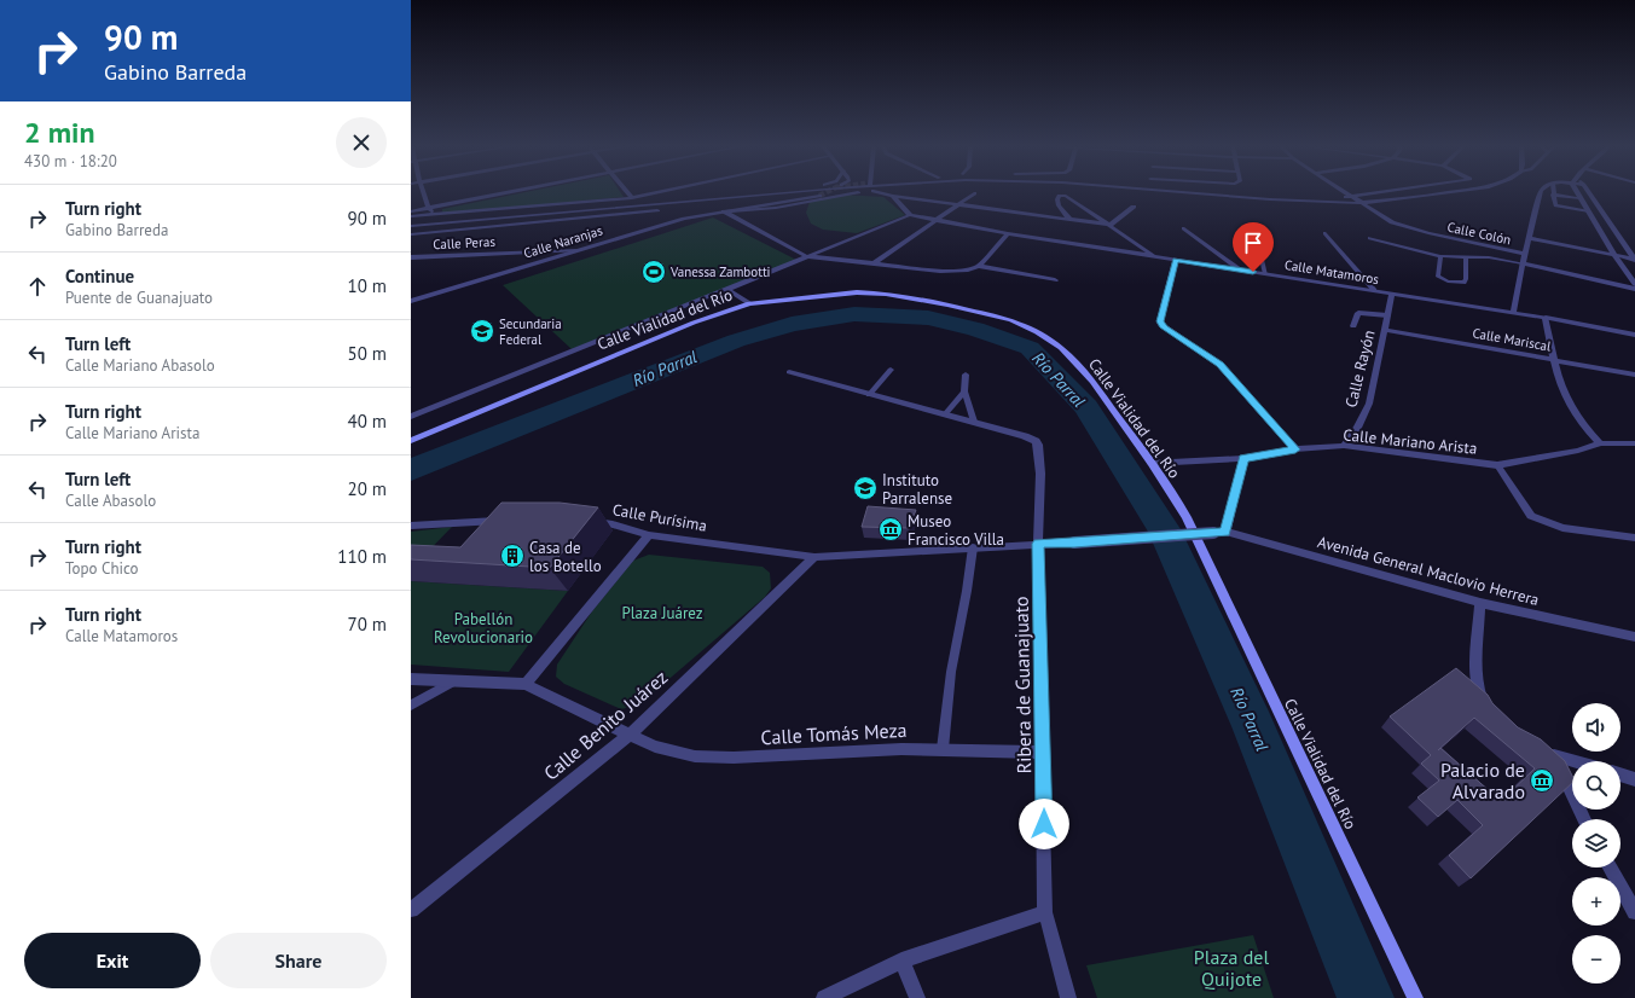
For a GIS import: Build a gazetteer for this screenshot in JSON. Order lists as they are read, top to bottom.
{
  "streets": {
    "main road": ["Calle Vialidad del Río"],
    "street": [
      "Calle Colón",
      "Calle Naranjas",
      "Calle Peras",
      "Calle Matamoros",
      "Calle Mariscal",
      "Calle Rayón",
      "Calle Mariano Arista",
      "Calle Purísima",
      "Avenida General Maclovio Herrera",
      "Ribera de Guanajuato",
      "Calle Benito Juárez",
      "Calle Tomás Meza"
    ]
  },
  "crossings": [
    ["Calle Naranjas", "Calle Peras"],
    ["Calle Matamoros", "Calle Rayón"],
    ["Calle Vialidad del Río", "Calle Mariano Arista"],
    ["Calle Mariscal", "Calle Rayón"],
    ["Calle Rayón", "Calle Mariano Arista"],
    ["Calle Purísima", "Avenida General Maclovio Herrera"],
    ["Calle Purísima", "Ribera de Guanajuato"],
    ["Calle Purísima", "Calle Benito Juárez"],
    ["Avenida General Maclovio Herrera", "Ribera de Guanajuato"],
    ["Ribera de Guanajuato", "Calle Tomás Meza"],
    ["Calle Benito Juárez", "Calle Tomás Meza"]
  ],
  "water": ["Río Parral"],
  "parks": ["Plaza Juárez", "Pabellón Revolucionario", "Plaza del Quijote"],
  "places": {
    "sports": ["Vanessa Zambotti"],
    "school or university": ["Secundaria Federal", "Instituto Parralense"],
    "museum": ["Museo Francisco Villa", "Palacio de Alvarado"],
    "building": ["Casa de los Botello"]
  },
  "page": {
    "turn": ["90 m", "Gabino Barreda"],
    "heading": ["2 min", "430 m · 18:20"],
    "list": [
      {
        "name": "Turn right",
        "note": "Gabino Barreda",
        "value": "90 m"
      },
      {
        "name": "Continue",
        "note": "Puente de Guanajuato",
        "value": "10 m"
      },
      {
        "name": "Turn left",
        "note": "Calle Mariano Abasolo",
        "value": "50 m"
      },
      {
        "name": "Turn right",
        "note": "Calle Mariano Arista",
        "value": "40 m"
      },
      {
        "name": "Turn left",
        "note": "Calle Abasolo",
        "value": "20 m"
      },
      {
        "name": "Turn right",
        "note": "Topo Chico",
        "value": "110 m"
      },
      {
        "name": "Turn right",
        "note": "Calle Matamoros",
        "value": "70 m"
      }
    ],
    "map_buttons": ["+", "−"],
    "buttons": ["Exit", "Share"]
  }
}
